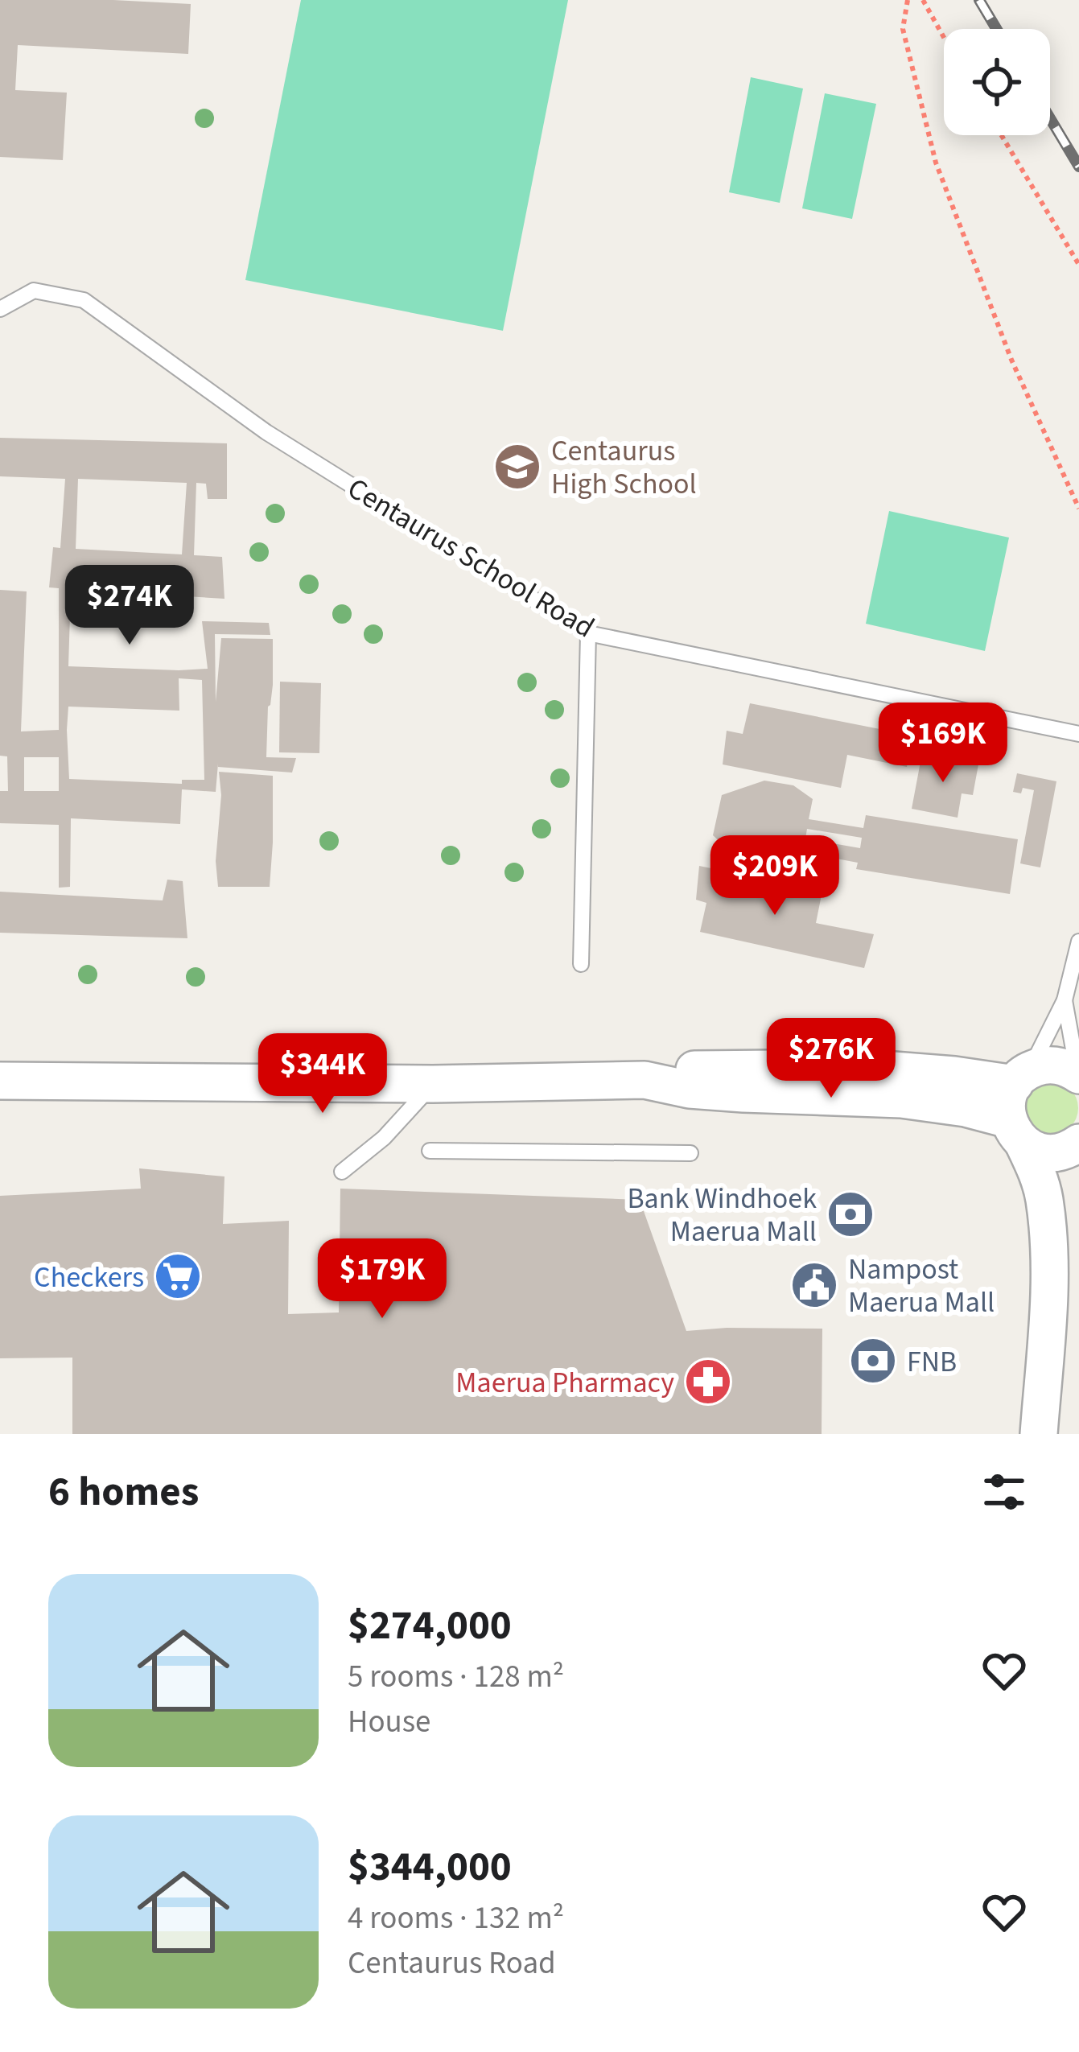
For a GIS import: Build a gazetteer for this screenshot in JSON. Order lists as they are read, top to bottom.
{
  "streets": {
    "lane": ["Centaurus School Road"]
  },
  "places": {
    "school or university": ["Centaurus High School"],
    "bank": ["Bank Windhoek Maerua Mall", "FNB"],
    "supermarket": ["Checkers"],
    "public building": ["Nampost Maerua Mall"],
    "pharmacy": ["Maerua Pharmacy"]
  },
  "page": {
    "price": [
      "$274K",
      "$169K",
      "$209K",
      "$276K",
      "$344K",
      "$179K"
    ],
    "heading": "6 homes",
    "list": [
      {
        "name": "$274,000",
        "note": "5 rooms · 128 m² · House"
      },
      {
        "name": "$344,000",
        "note": "4 rooms · 132 m² · Centaurus Road"
      }
    ]
  }
}
